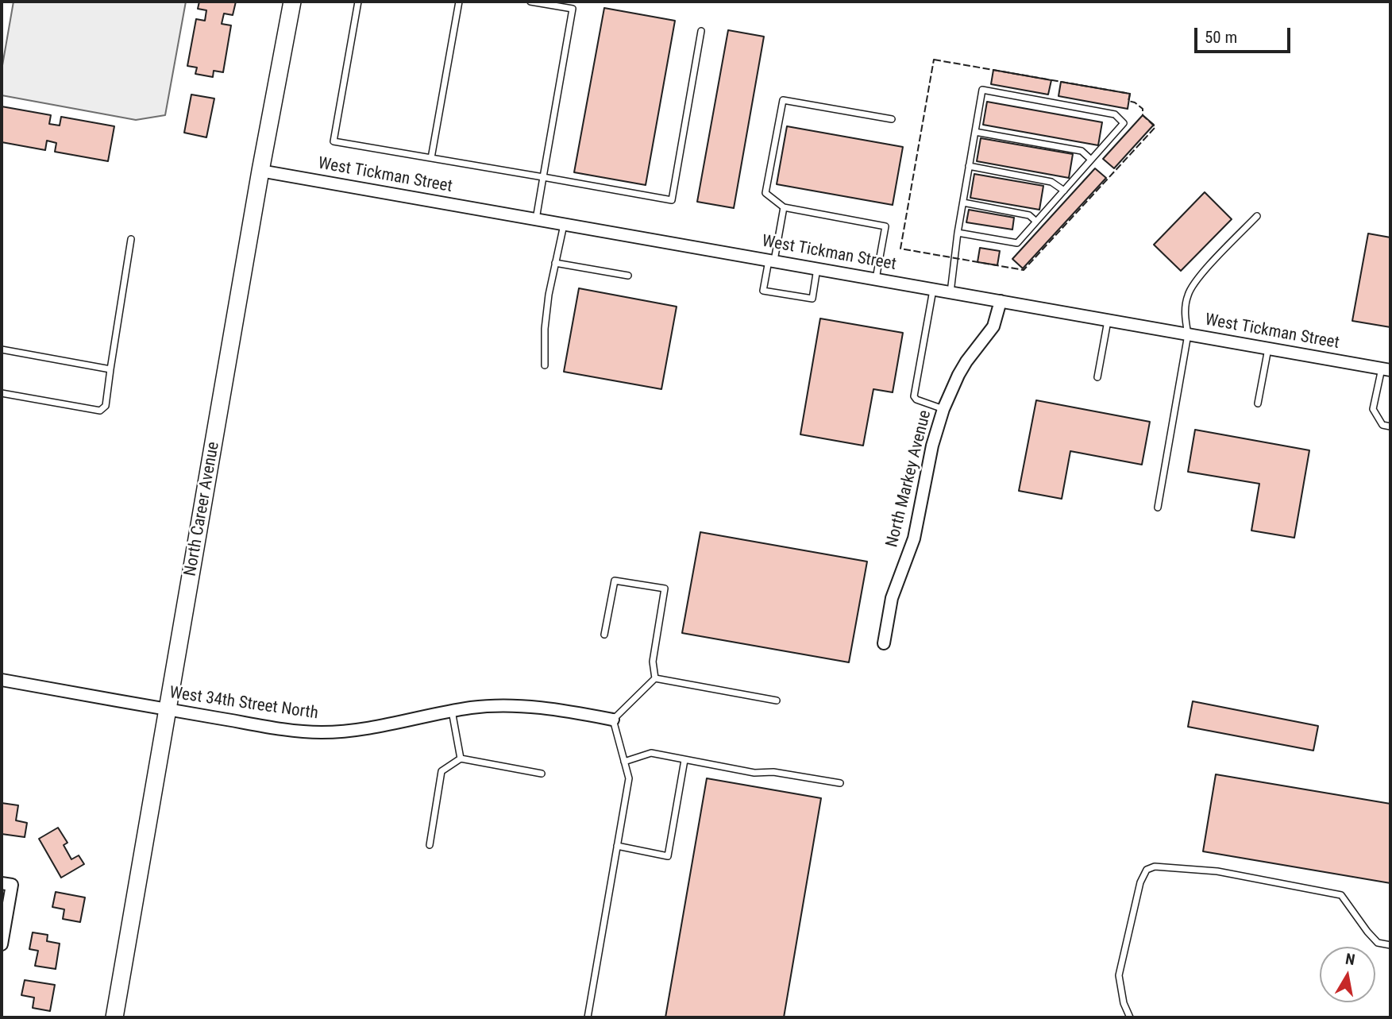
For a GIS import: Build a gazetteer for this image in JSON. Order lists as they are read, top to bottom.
{
  "streets": {
    "street": [
      "West Tickman Street",
      "North Markey Avenue",
      "North Career Avenue",
      "West 34th Street North"
    ]
  },
  "crossings": [
    ["West Tickman Street", "North Markey Avenue"],
    ["West Tickman Street", "North Career Avenue"],
    ["North Career Avenue", "West 34th Street North"]
  ],
  "scale_bar": "50 m",
  "north": "top"
}
